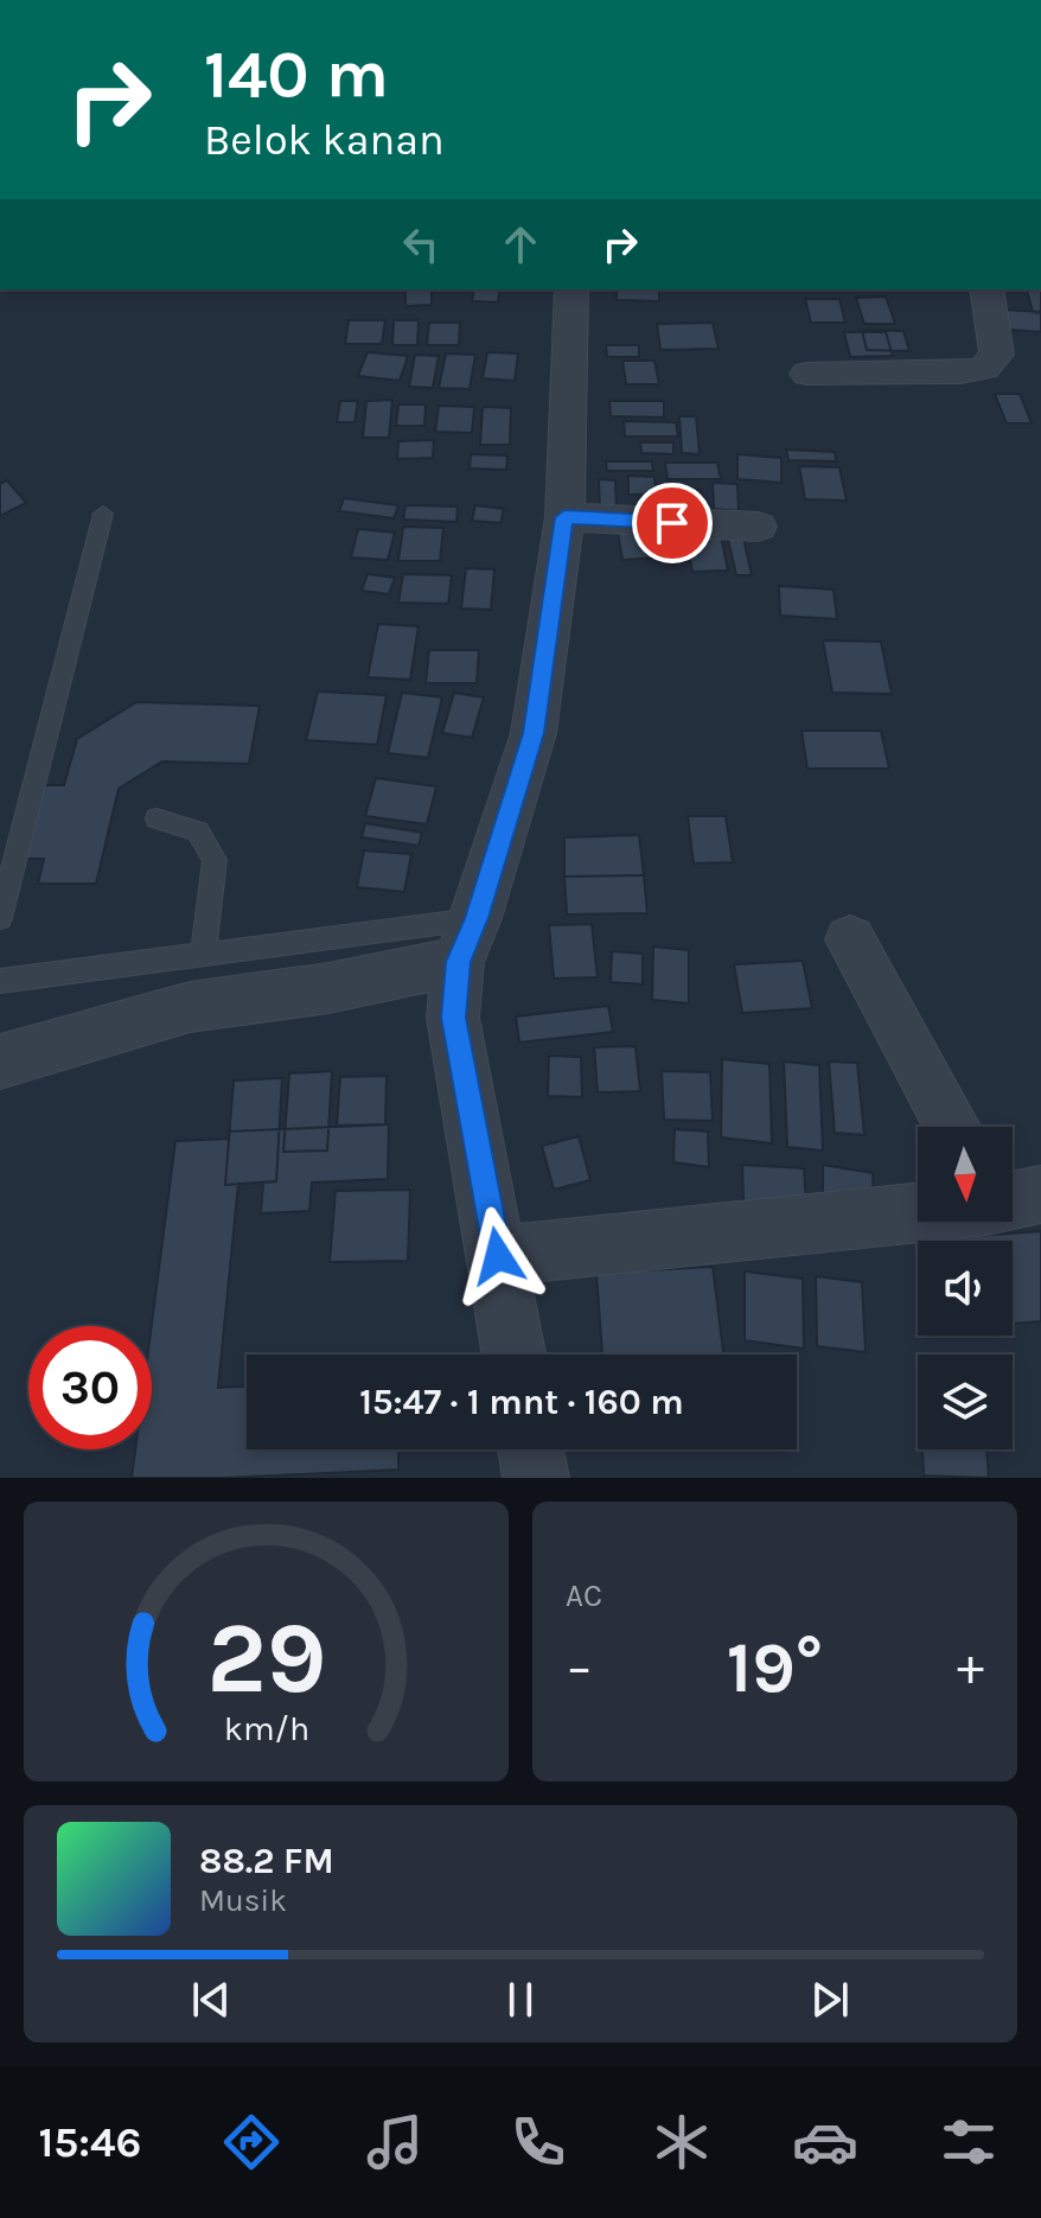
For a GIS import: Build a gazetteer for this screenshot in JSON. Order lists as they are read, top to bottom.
{
  "north": "bottom",
  "page": {
    "turn": ["140 m", "Belok kanan"],
    "limit": "30",
    "trip": "15:47 · 1 mnt · 160 m",
    "tile": "AC",
    "heat": ["−", "19°", "+"],
    "song": ["88.2 FM", "Musik"],
    "tabs": "15:46",
    "gauge": ["29", "km/h"]
  }
}
